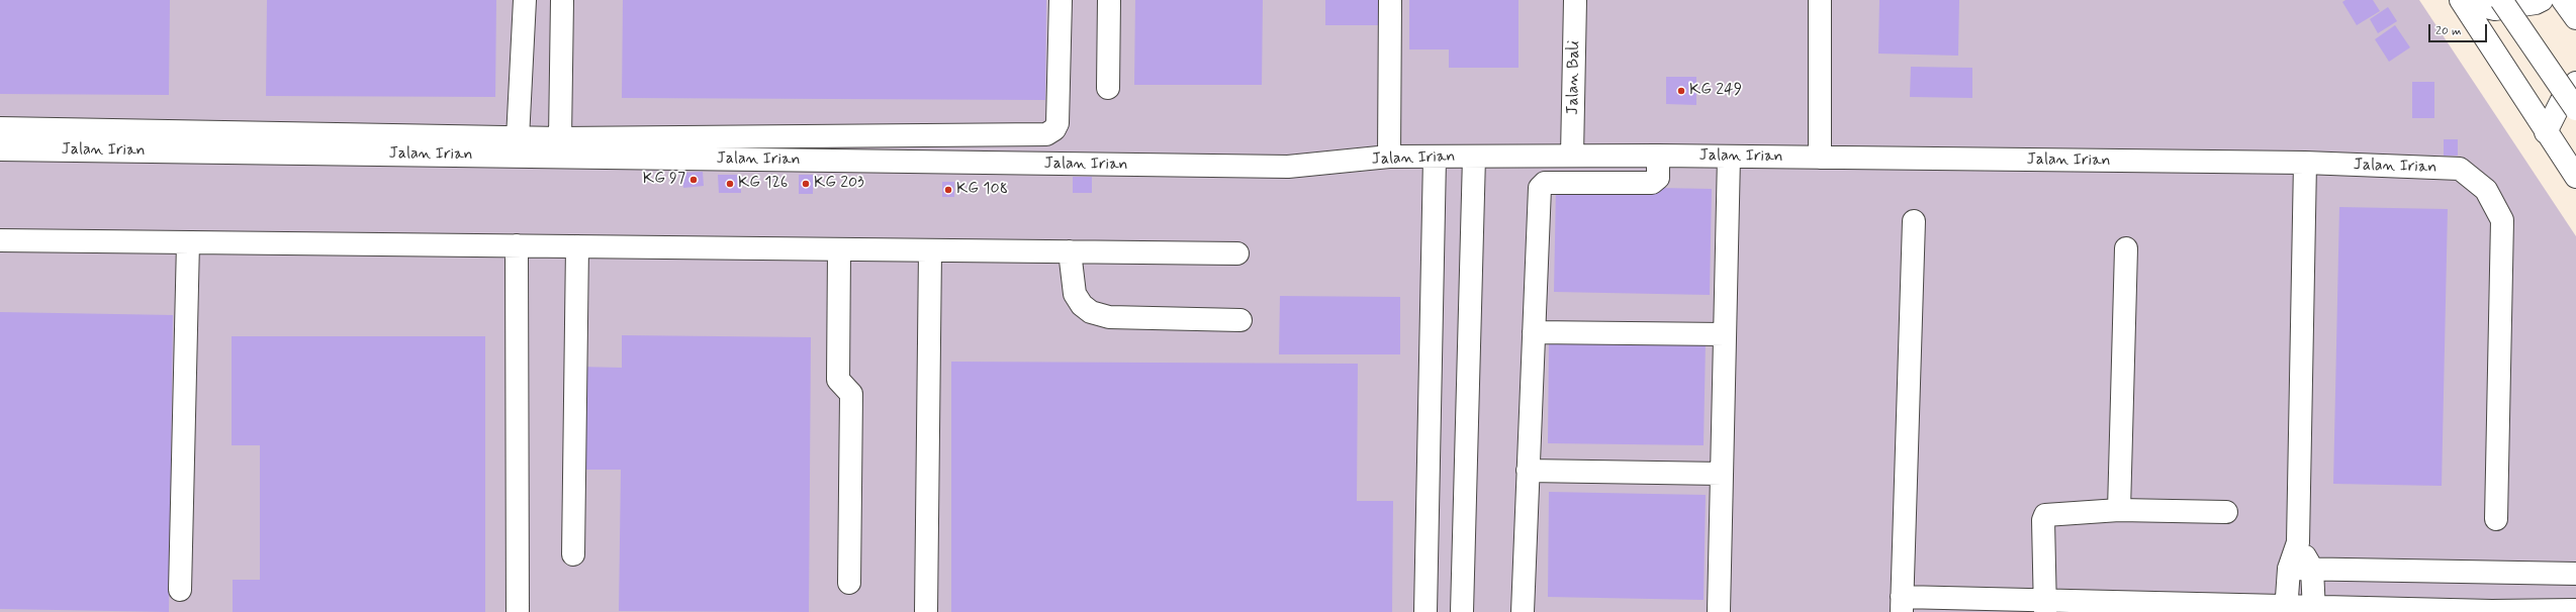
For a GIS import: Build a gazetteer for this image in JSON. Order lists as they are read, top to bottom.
{
  "streets": {
    "main road": ["Jalan Bali", "Jalan Irian"]
  },
  "crossings": [
    ["Jalan Bali", "Jalan Irian"]
  ],
  "places": [
    "KG 249",
    "KG 97",
    "KG 126",
    "KG 203",
    "KG 108"
  ],
  "scale_bar": "20 m"
}
